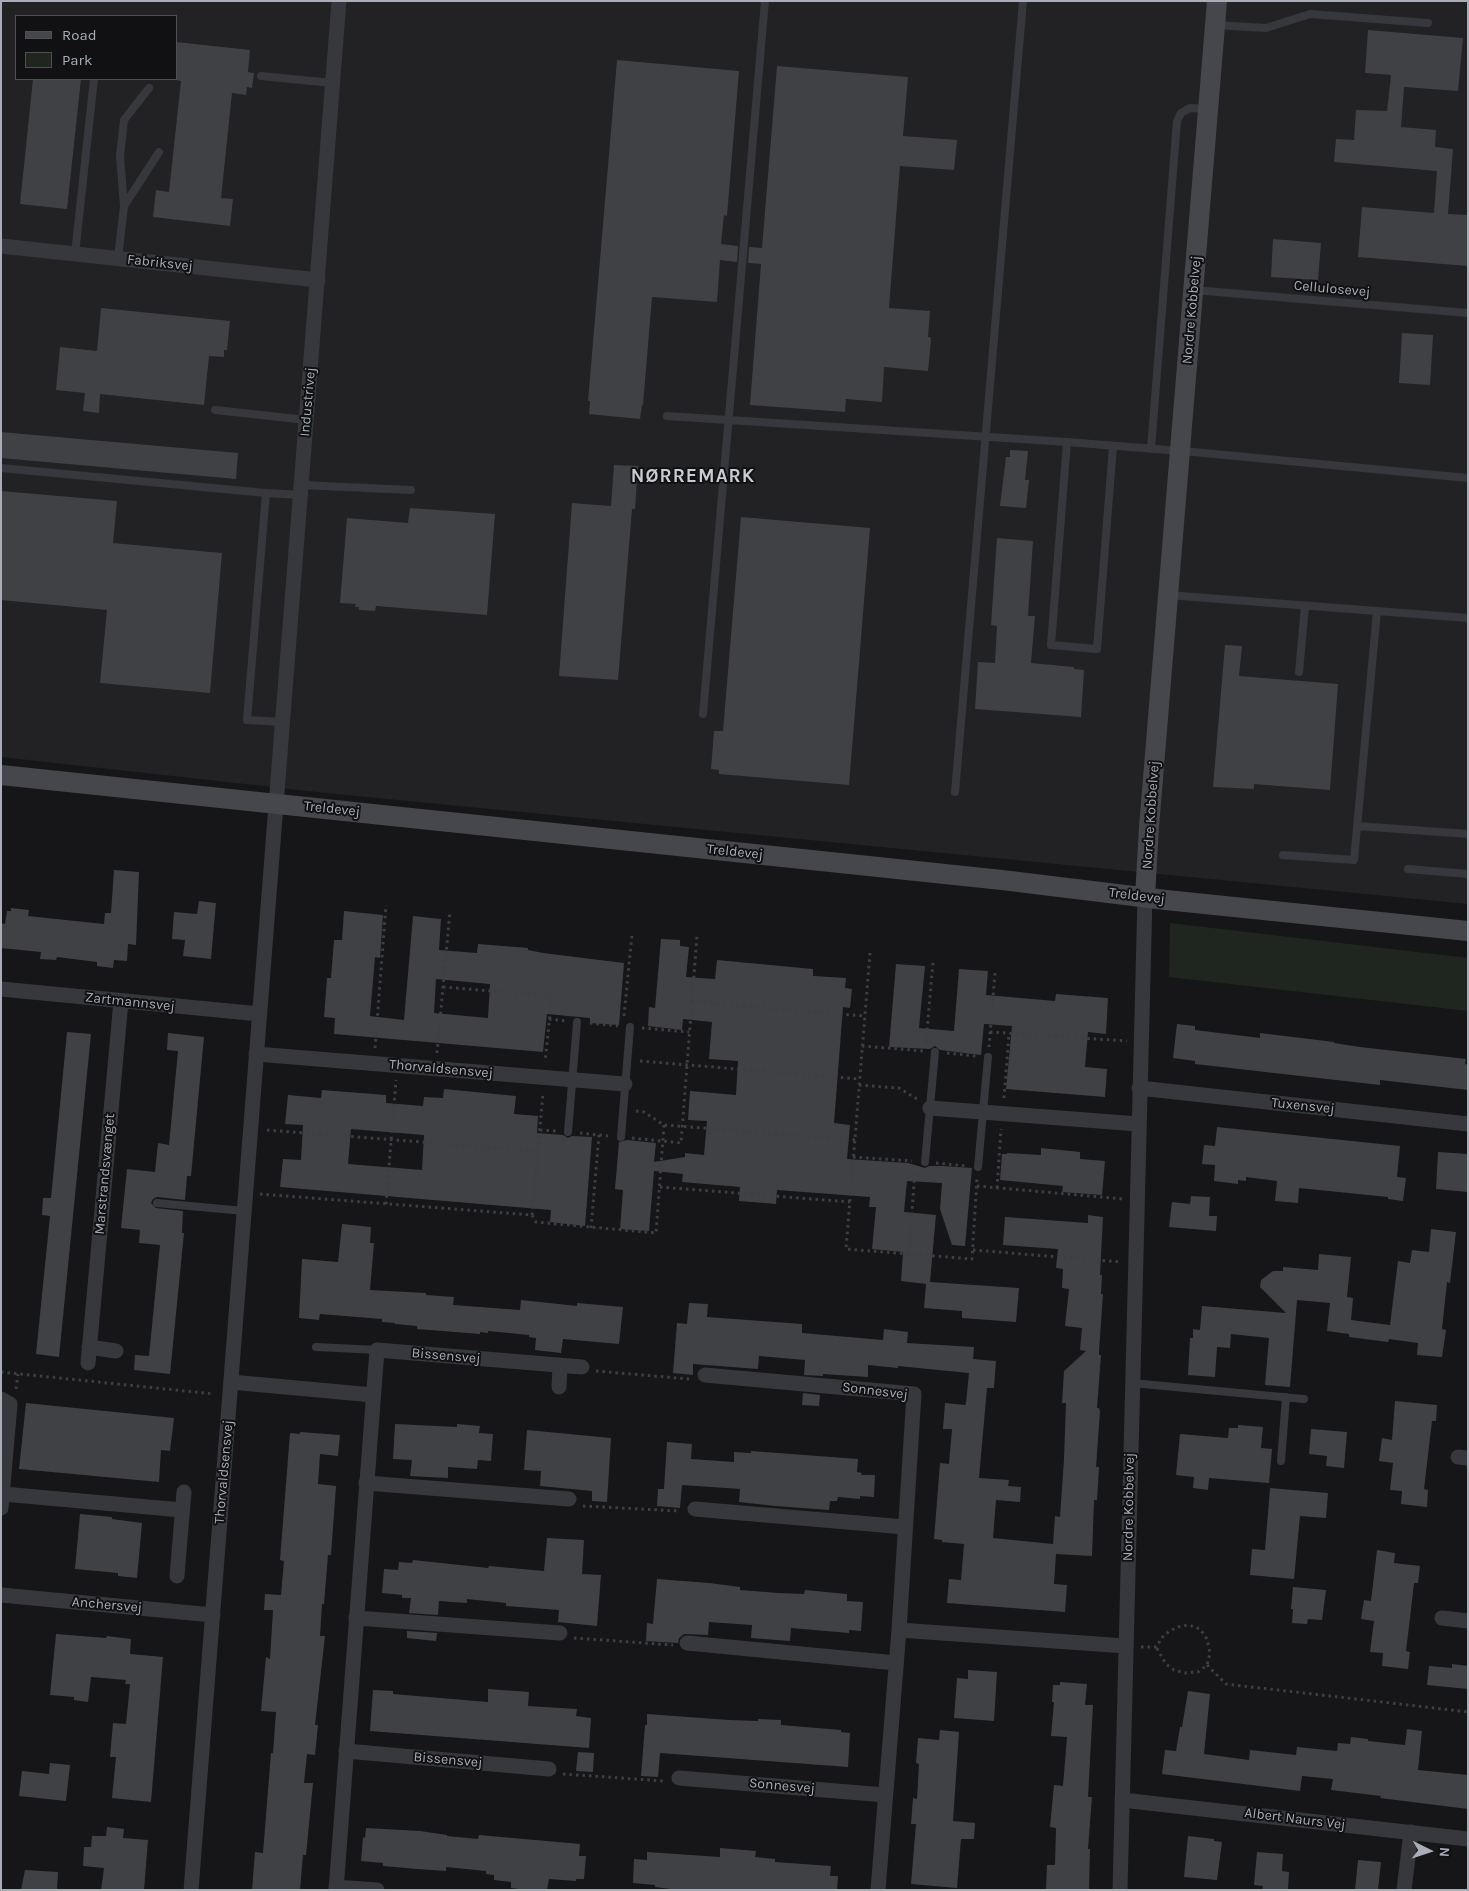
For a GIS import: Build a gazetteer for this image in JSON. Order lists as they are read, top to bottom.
{
  "streets": {
    "street": [
      "Fabriksvej",
      "Nordre Kobbelvej",
      "Industrivej",
      "Treldevej",
      "Zartmannsvej",
      "Thorvaldsensvej",
      "Tuxensvej",
      "Marstrandsvænget",
      "Bissensvej",
      "Sonnesvej",
      "Anchersvej",
      "Albert Naurs Vej"
    ],
    "lane": ["Cellulosevej"]
  },
  "crossings": [
    ["Fabriksvej", "Industrivej"],
    ["Cellulosevej", "Nordre Kobbelvej"],
    ["Nordre Kobbelvej", "Treldevej"],
    ["Nordre Kobbelvej", "Tuxensvej"],
    ["Nordre Kobbelvej", "Albert Naurs Vej"],
    ["Industrivej", "Treldevej"],
    ["Industrivej", "Thorvaldsensvej"],
    ["Treldevej", "Thorvaldsensvej"],
    ["Zartmannsvej", "Thorvaldsensvej"],
    ["Zartmannsvej", "Marstrandsvænget"],
    ["Thorvaldsensvej", "Anchersvej"]
  ],
  "districts": ["NØRREMARK"],
  "legend": ["Road", "Park"],
  "north": "right"
}
